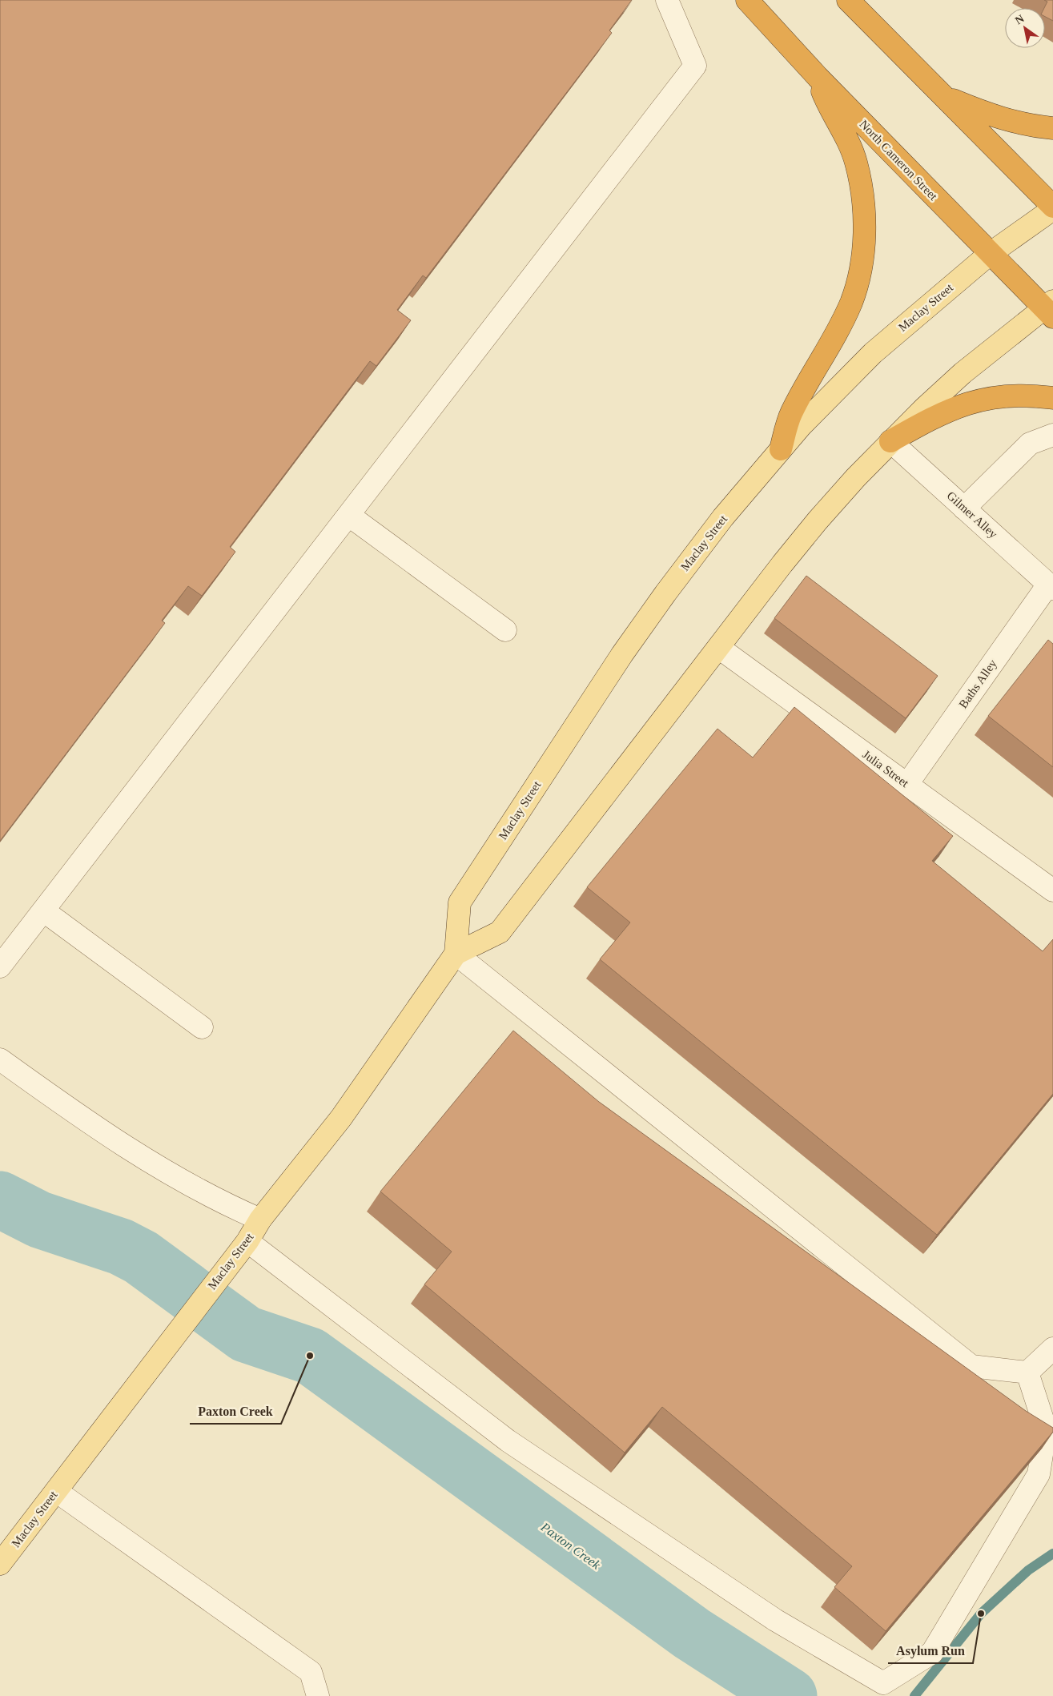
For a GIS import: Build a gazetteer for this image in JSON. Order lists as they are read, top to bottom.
{
  "streets": {
    "highway": ["North Cameron Street"],
    "main road": ["Maclay Street"],
    "street": ["Gilmer Alley", "Baths Alley", "Julia Street"]
  },
  "crossings": [
    ["North Cameron Street", "Maclay Street"],
    ["Maclay Street", "Gilmer Alley"],
    ["Maclay Street", "Julia Street"],
    ["Gilmer Alley", "Baths Alley"],
    ["Baths Alley", "Julia Street"]
  ],
  "water": ["Paxton Creek"],
  "places": ["Paxton Creek", "Asylum Run"],
  "north": "top left"
}
